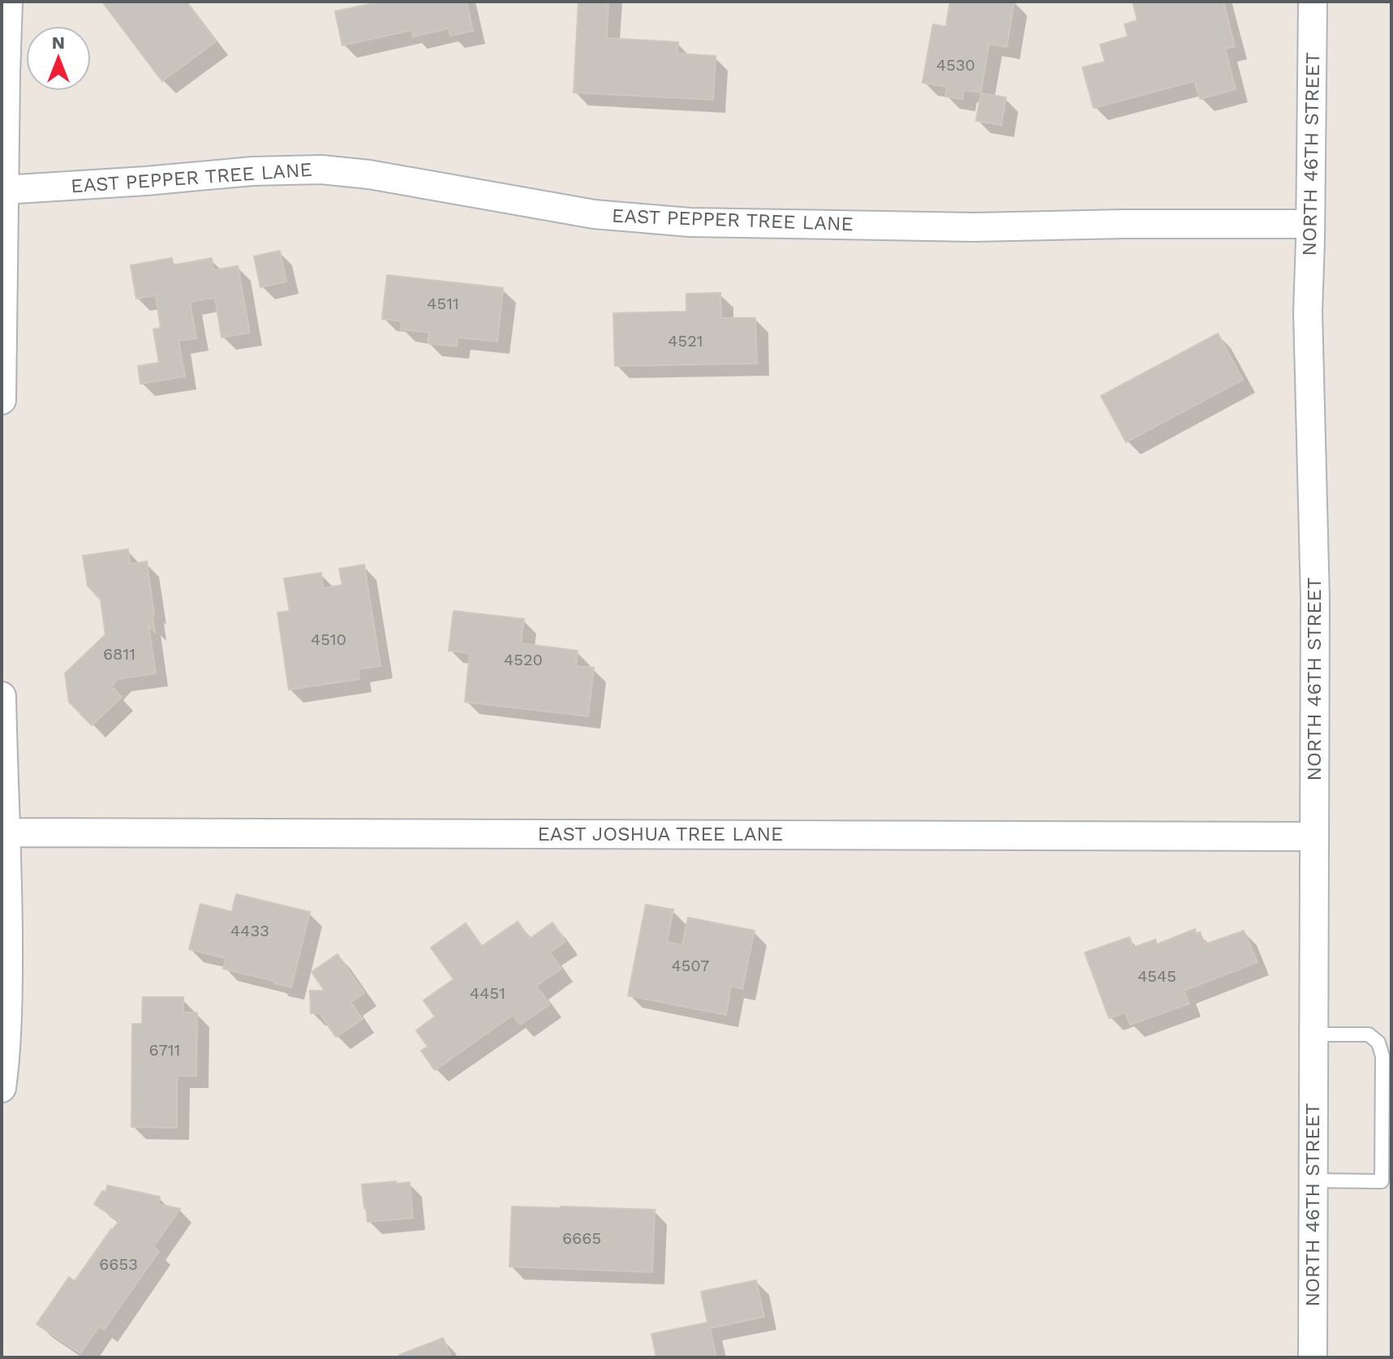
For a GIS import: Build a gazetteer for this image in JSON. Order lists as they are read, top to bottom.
{
  "streets": {
    "street": ["NORTH 46TH STREET", "EAST PEPPER TREE LANE", "EAST JOSHUA TREE LANE"]
  },
  "crossings": [
    ["NORTH 46TH STREET", "EAST PEPPER TREE LANE"],
    ["NORTH 46TH STREET", "EAST JOSHUA TREE LANE"]
  ],
  "house_numbers": [
    "4530",
    "4511",
    "4521",
    "4510",
    "6811",
    "4520",
    "4433",
    "4507",
    "4545",
    "4451",
    "6711",
    "6665",
    "6653"
  ],
  "north": "top"
}
